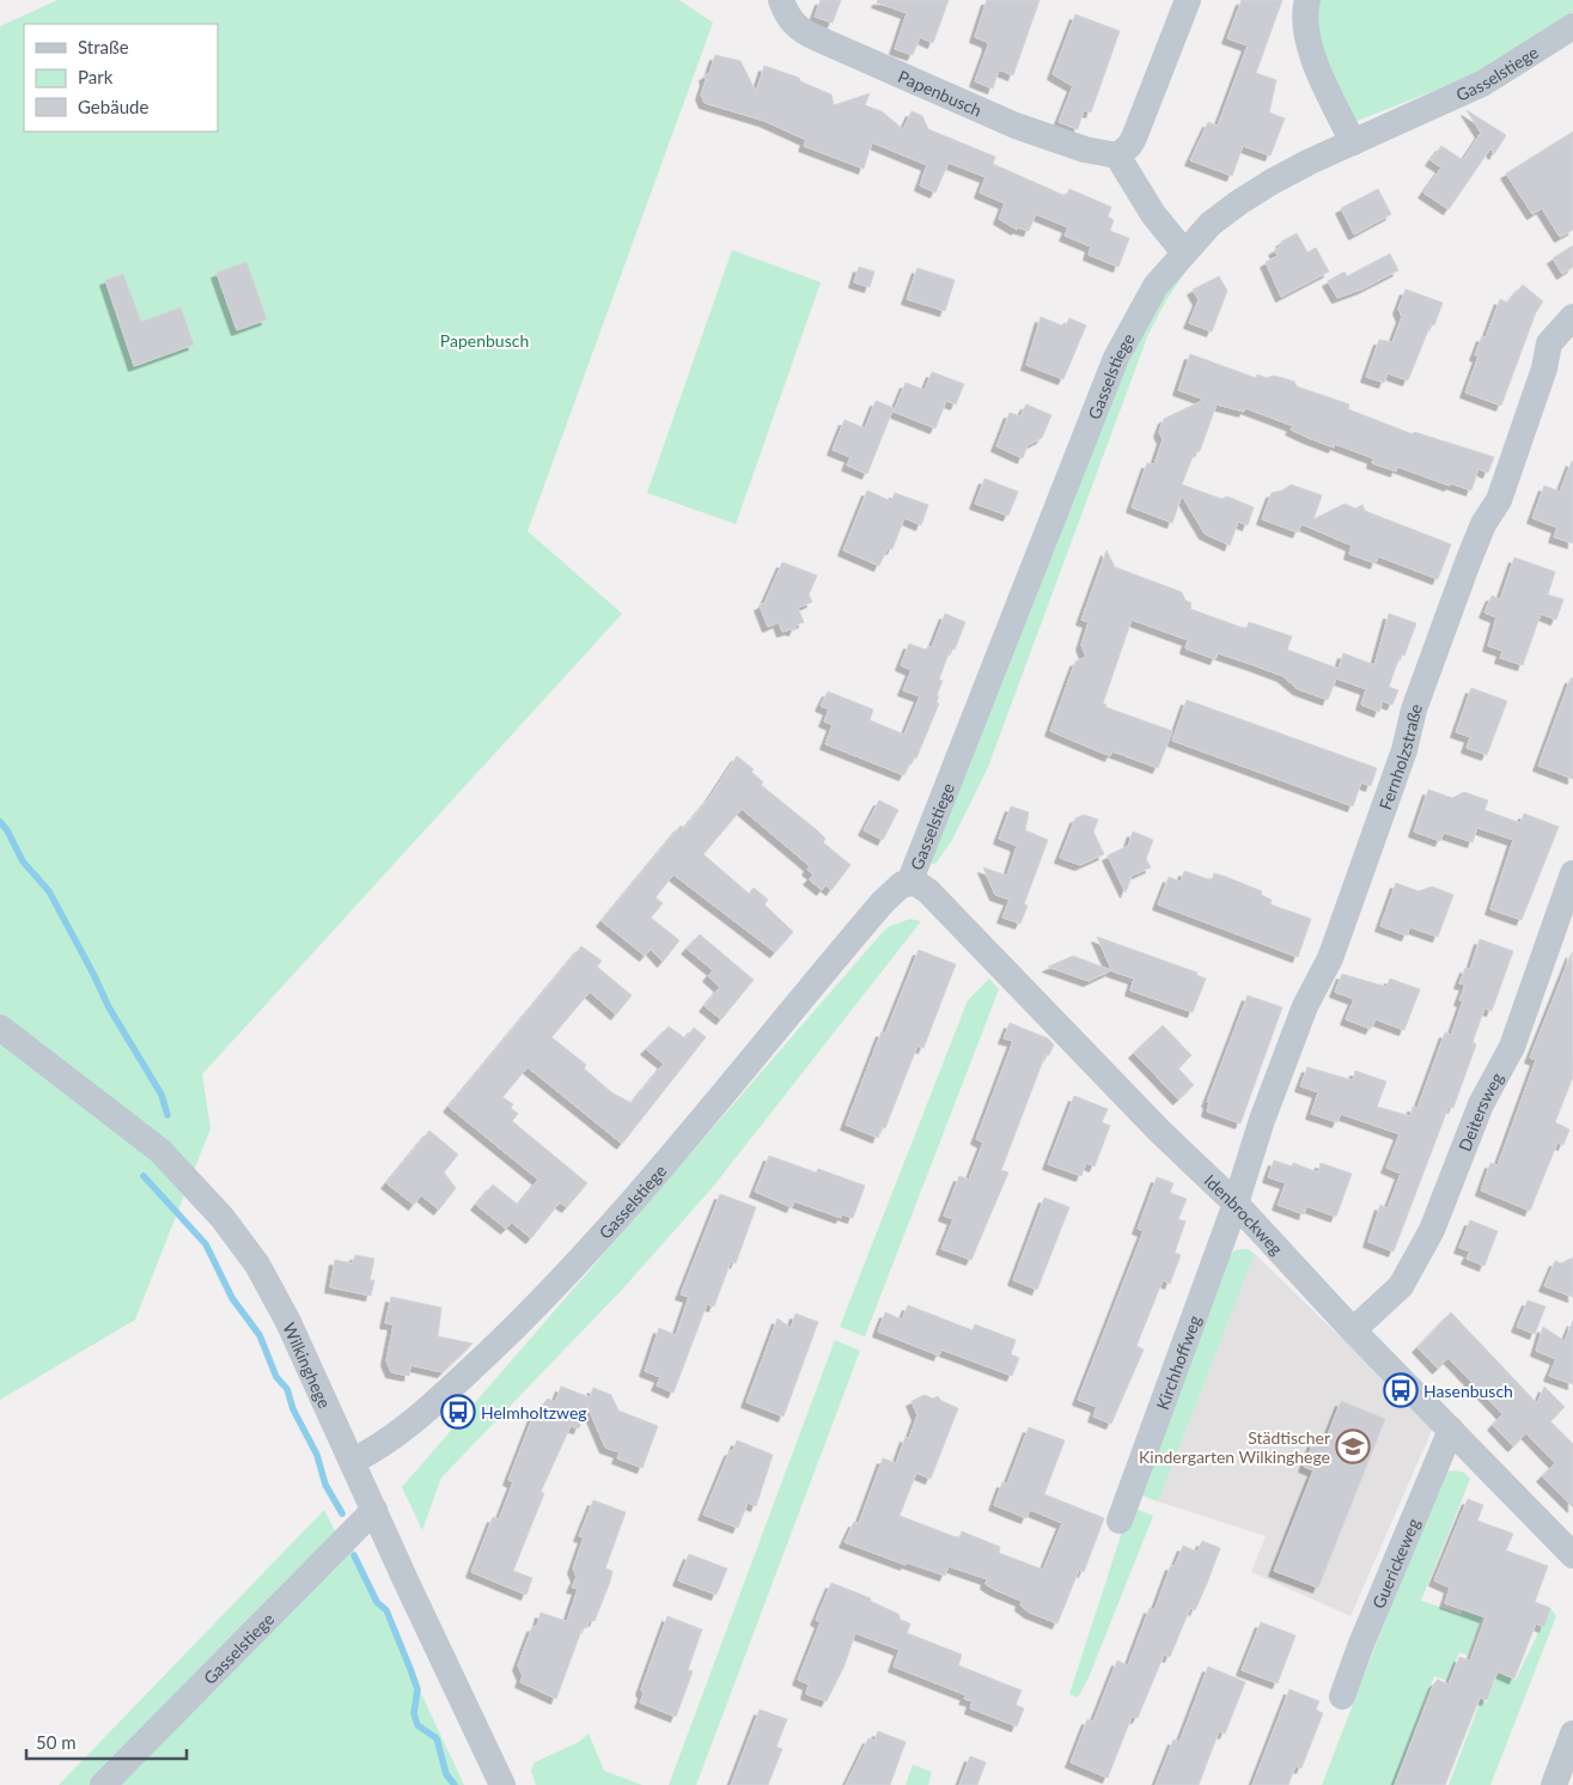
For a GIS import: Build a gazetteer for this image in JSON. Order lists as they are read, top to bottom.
{
  "streets": {
    "street": [
      "Gasselstiege",
      "Papenbusch",
      "Fernholzstraße",
      "Deitersweg",
      "Idenbrockweg",
      "Kirchhoffweg",
      "Wilkinghege",
      "Guerickeweg"
    ]
  },
  "crossings": [
    ["Gasselstiege", "Idenbrockweg"],
    ["Gasselstiege", "Wilkinghege"],
    ["Fernholzstraße", "Idenbrockweg"],
    ["Fernholzstraße", "Kirchhoffweg"],
    ["Deitersweg", "Idenbrockweg"],
    ["Idenbrockweg", "Kirchhoffweg"],
    ["Idenbrockweg", "Guerickeweg"]
  ],
  "parks": ["Papenbusch"],
  "places": {
    "bus stop": ["Hasenbusch", "Helmholtzweg"],
    "school or university": ["Städtischer Kindergarten Wilkinghege"]
  },
  "legend": ["Straße", "Park", "Gebäude"],
  "scale_bar": "50 m"
}
